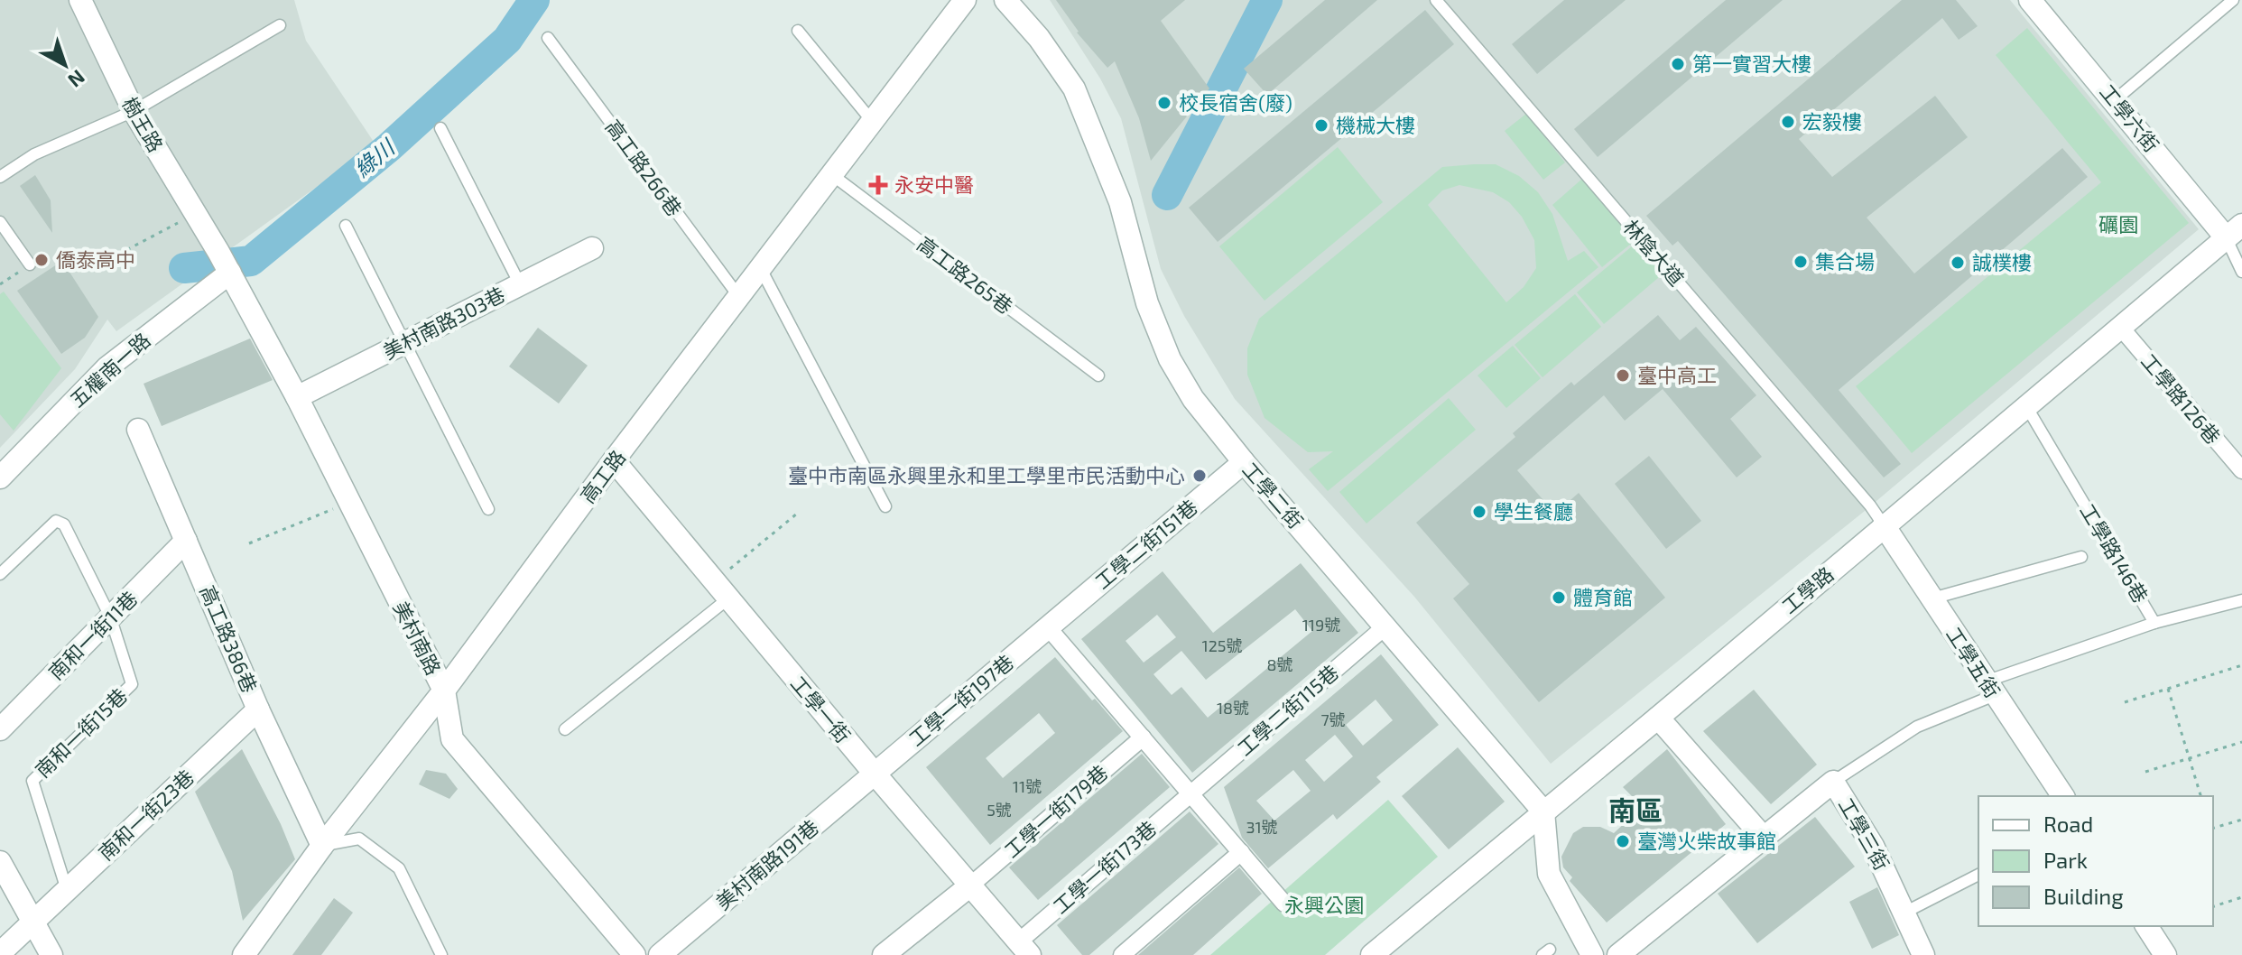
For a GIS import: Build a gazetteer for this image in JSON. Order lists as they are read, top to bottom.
{
  "streets": {
    "street": [
      "工學六街",
      "樹王路",
      "美村南路303巷",
      "五權南一路",
      "工學路126巷",
      "高工路",
      "工學二街",
      "工學二街151巷",
      "工學路",
      "南和一街11巷",
      "美村南路",
      "高工路386巷",
      "工學五街",
      "工學一街197巷",
      "工學一街",
      "工學二街115巷",
      "工學一街179巷",
      "南和一街23巷",
      "工學三街",
      "美村南路191巷",
      "工學一街173巷"
    ],
    "lane": [
      "高工路266巷",
      "林陰大道",
      "高工路265巷",
      "工學路146巷",
      "南和一街15巷"
    ]
  },
  "crossings": [
    ["工學六街", "工學路"],
    ["樹王路", "五權南一路"],
    ["樹王路", "美村南路"],
    ["高工路266巷", "高工路"],
    ["林陰大道", "工學路"],
    ["林陰大道", "工學五街"],
    ["高工路265巷", "高工路"],
    ["美村南路303巷", "美村南路"],
    ["五權南一路", "美村南路"],
    ["工學路126巷", "工學路"],
    ["高工路", "美村南路"],
    ["高工路", "高工路386巷"],
    ["高工路", "工學一街"],
    ["工學二街", "工學二街151巷"],
    ["工學二街", "工學路"],
    ["工學二街", "工學二街115巷"],
    ["工學二街151巷", "工學一街197巷"],
    ["工學路146巷", "工學路"],
    ["工學路", "工學五街"],
    ["南和一街11巷", "高工路386巷"],
    ["南和一街11巷", "南和一街15巷"],
    ["高工路386巷", "南和一街23巷"],
    ["工學一街197巷", "工學一街"],
    ["工學一街197巷", "美村南路191巷"],
    ["工學一街", "工學一街179巷"],
    ["工學一街", "美村南路191巷"],
    ["工學一街", "工學一街173巷"],
    ["工學二街115巷", "工學一街173巷"],
    ["南和一街15巷", "南和一街23巷"]
  ],
  "districts": ["南區"],
  "water": ["綠川"],
  "parks": ["礪園", "永興公園"],
  "places": {
    "other": [
      "第一實習大樓",
      "校長宿舍(廢)",
      "宏毅樓",
      "機械大樓",
      "僑泰高中",
      "集合場",
      "誠樸樓",
      "臺中高工",
      "臺中市南區永興里永和里工學里市民活動中心",
      "學生餐廳",
      "體育館",
      "臺灣火柴故事館"
    ],
    "health": ["永安中醫"]
  },
  "house_numbers": [
    "119號",
    "125號",
    "8號",
    "18號",
    "7號",
    "11號",
    "5號",
    "31號"
  ],
  "legend": ["Road", "Park", "Building"],
  "north": "bottom right"
}
